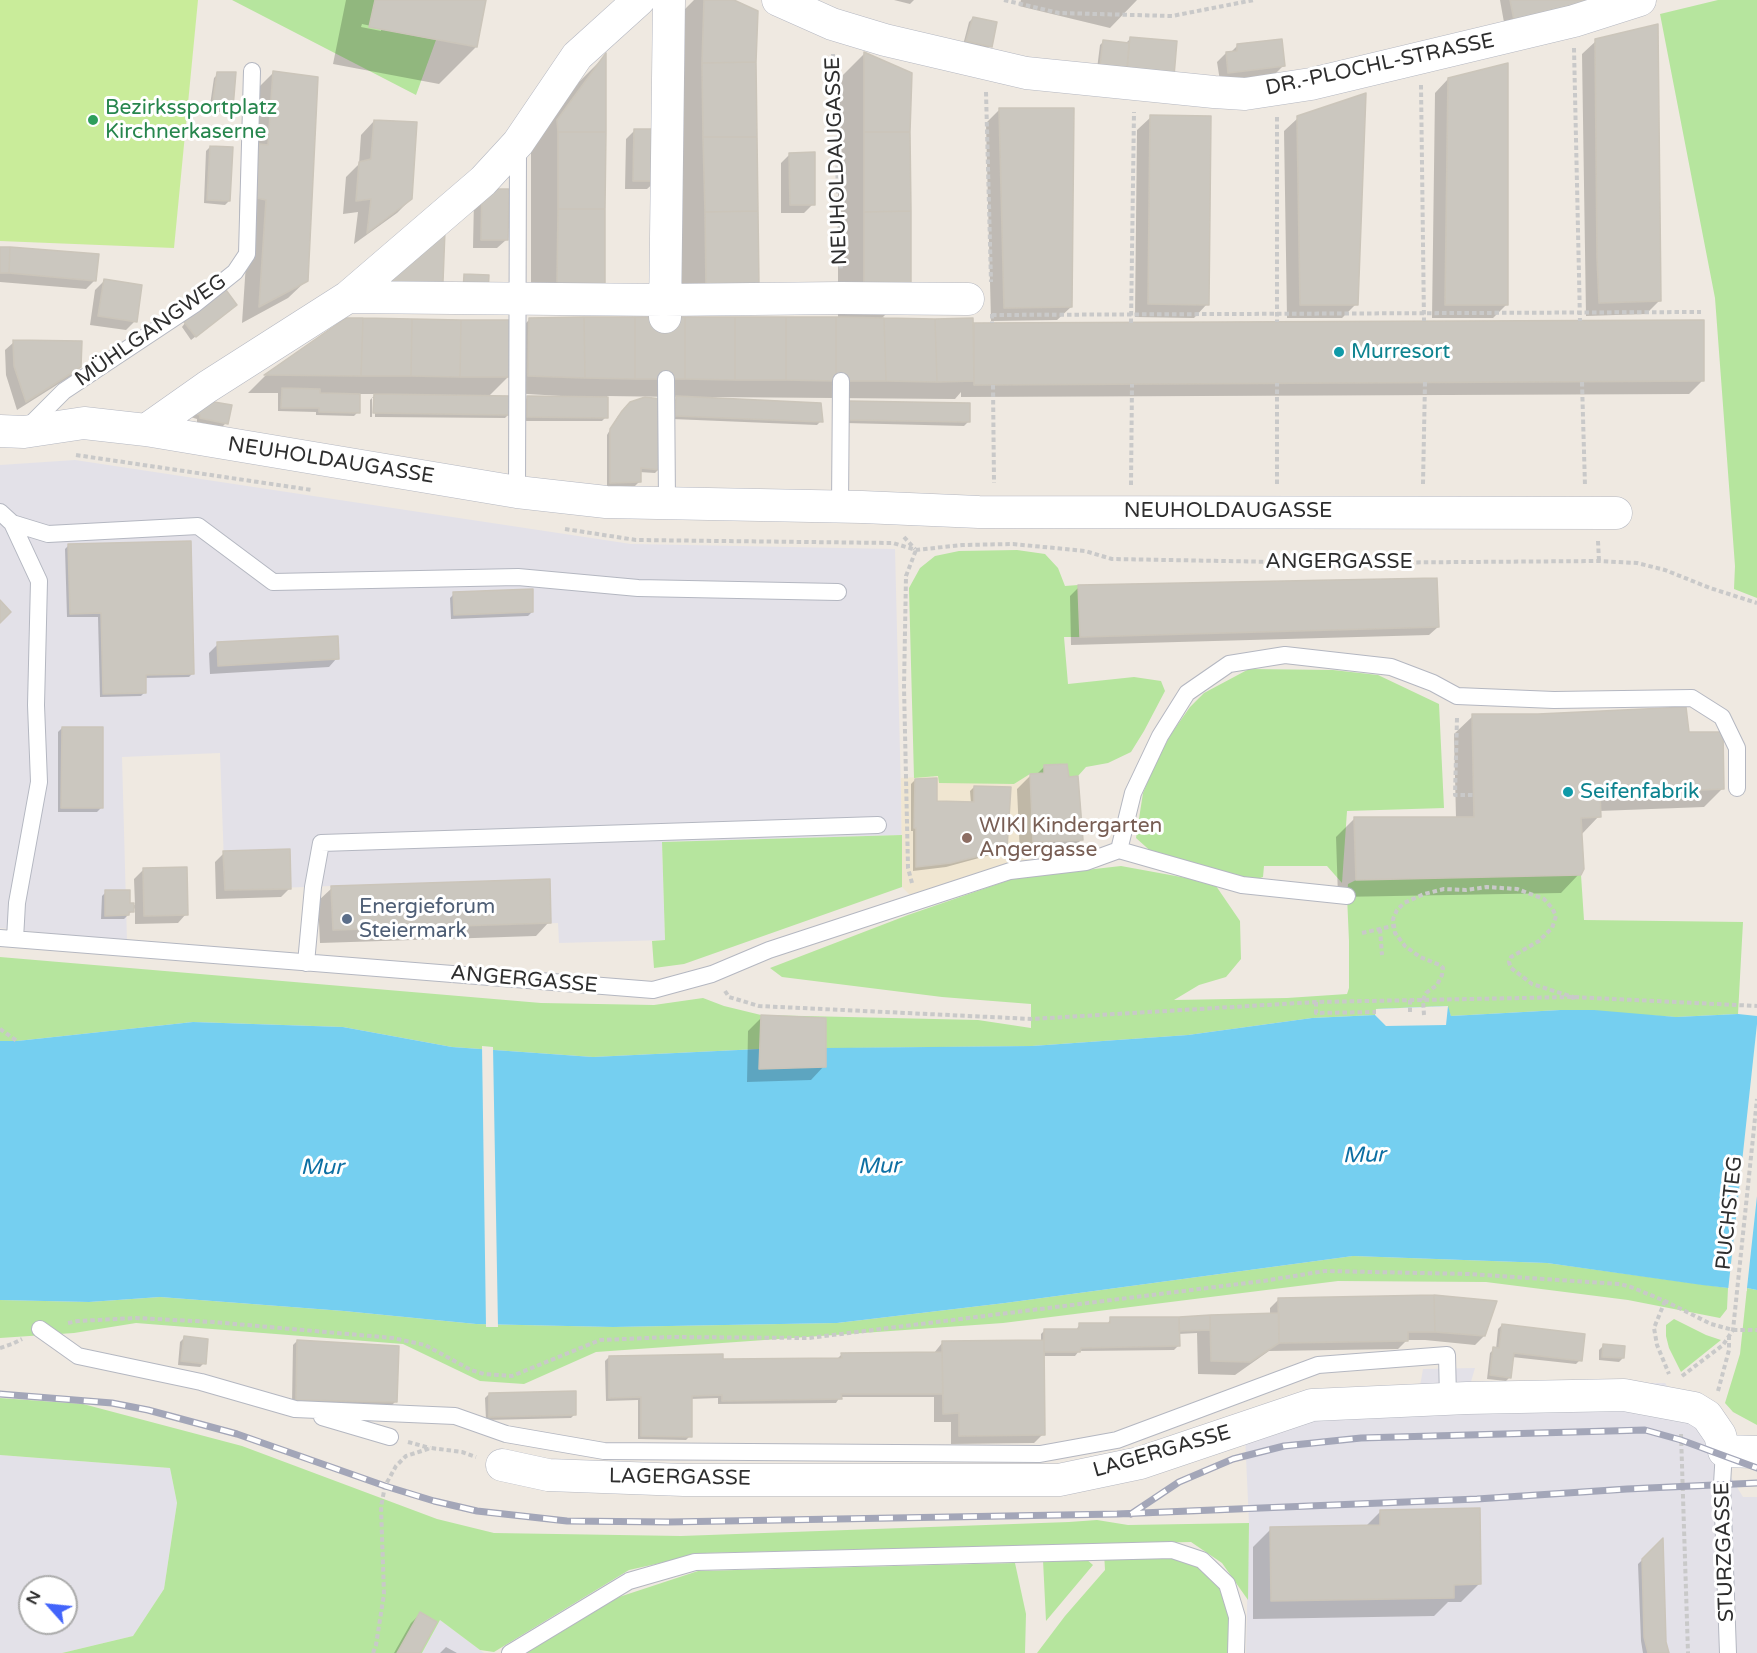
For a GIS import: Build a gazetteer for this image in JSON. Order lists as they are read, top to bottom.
{
  "streets": {
    "street": ["DR.-PLOCHL-STRASSE", "NEUHOLDAUGASSE", "LAGERGASSE"],
    "lane": ["MÜHLGANGWEG", "ANGERGASSE", "STURZGASSE"],
    "path": ["PUCHSTEG"]
  },
  "crossings": [
    ["DR.-PLOCHL-STRASSE", "NEUHOLDAUGASSE"],
    ["NEUHOLDAUGASSE", "MÜHLGANGWEG"]
  ],
  "water": ["Mur"],
  "places": [
    "Bezirkssportplatz Kirchnerkaserne",
    "Murresort",
    "Seifenfabrik",
    "WIKI Kindergarten Angergasse",
    "Energieforum Steiermark"
  ],
  "north": "top left"
}
